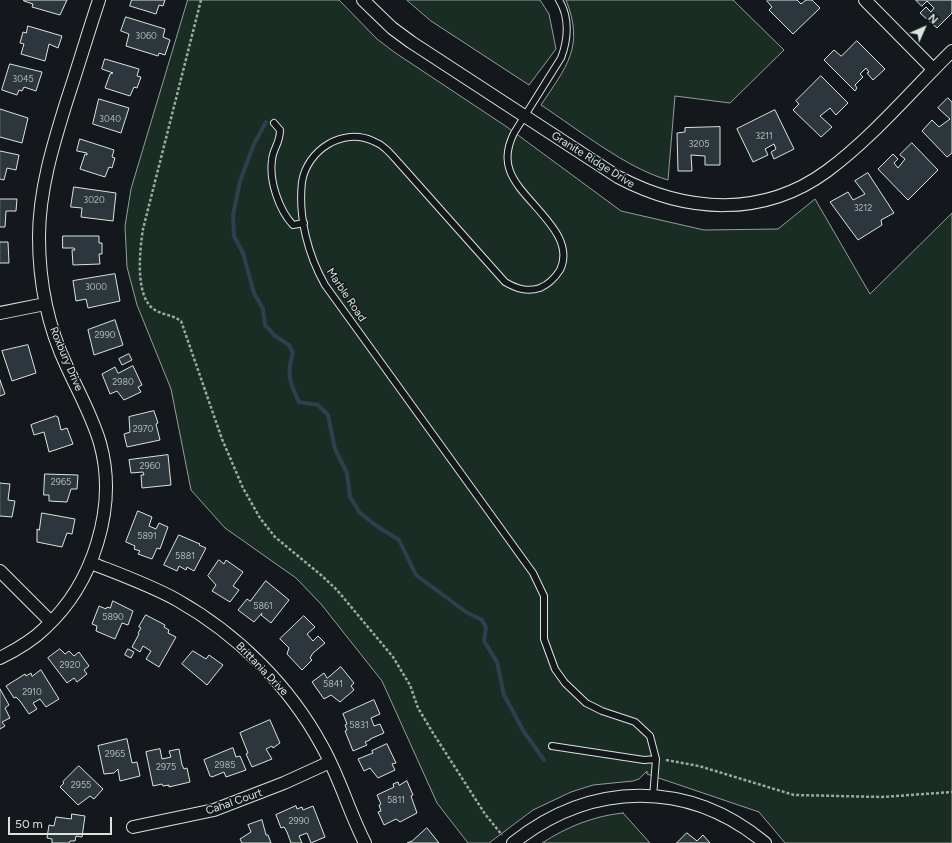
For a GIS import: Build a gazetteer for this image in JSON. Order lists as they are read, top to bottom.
{
  "streets": {
    "street": [
      "Granite Ridge Drive",
      "Roxbury Drive",
      "Brittania Drive",
      "Cahal Court"
    ],
    "lane": ["Marble Road"]
  },
  "crossings": [
    ["Granite Ridge Drive", "Marble Road"],
    ["Roxbury Drive", "Brittania Drive"],
    ["Brittania Drive", "Cahal Court"]
  ],
  "house_numbers": [
    "3060",
    "3045",
    "3040",
    "3211",
    "3205",
    "3020",
    "3212",
    "3000",
    "2990",
    "2980",
    "2970",
    "2960",
    "2965",
    "5891",
    "5881",
    "5861",
    "5890",
    "2920",
    "5841",
    "2910",
    "5831",
    "2965",
    "2985",
    "2975",
    "2955",
    "5811",
    "2990"
  ],
  "scale_bar": "50 m",
  "north": "top right"
}
